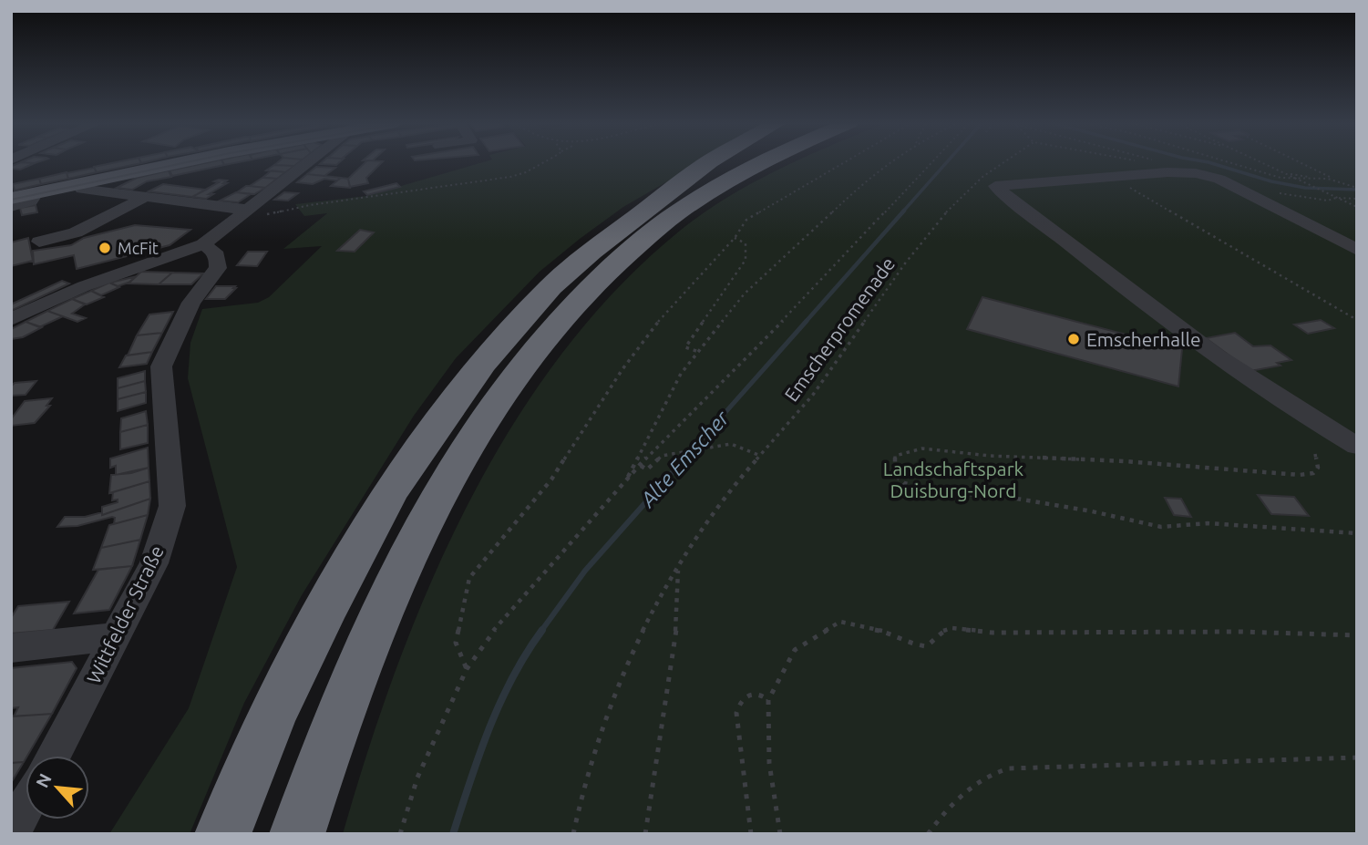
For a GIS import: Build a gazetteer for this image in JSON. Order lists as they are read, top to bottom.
{
  "streets": {
    "street": ["Wittfelder Straße"],
    "path": ["Emscherpromenade"]
  },
  "water": ["Alte Emscher"],
  "parks": ["Landschaftspark Duisburg-Nord"],
  "places": ["McFit", "Emscherhalle"],
  "north": "top left"
}
